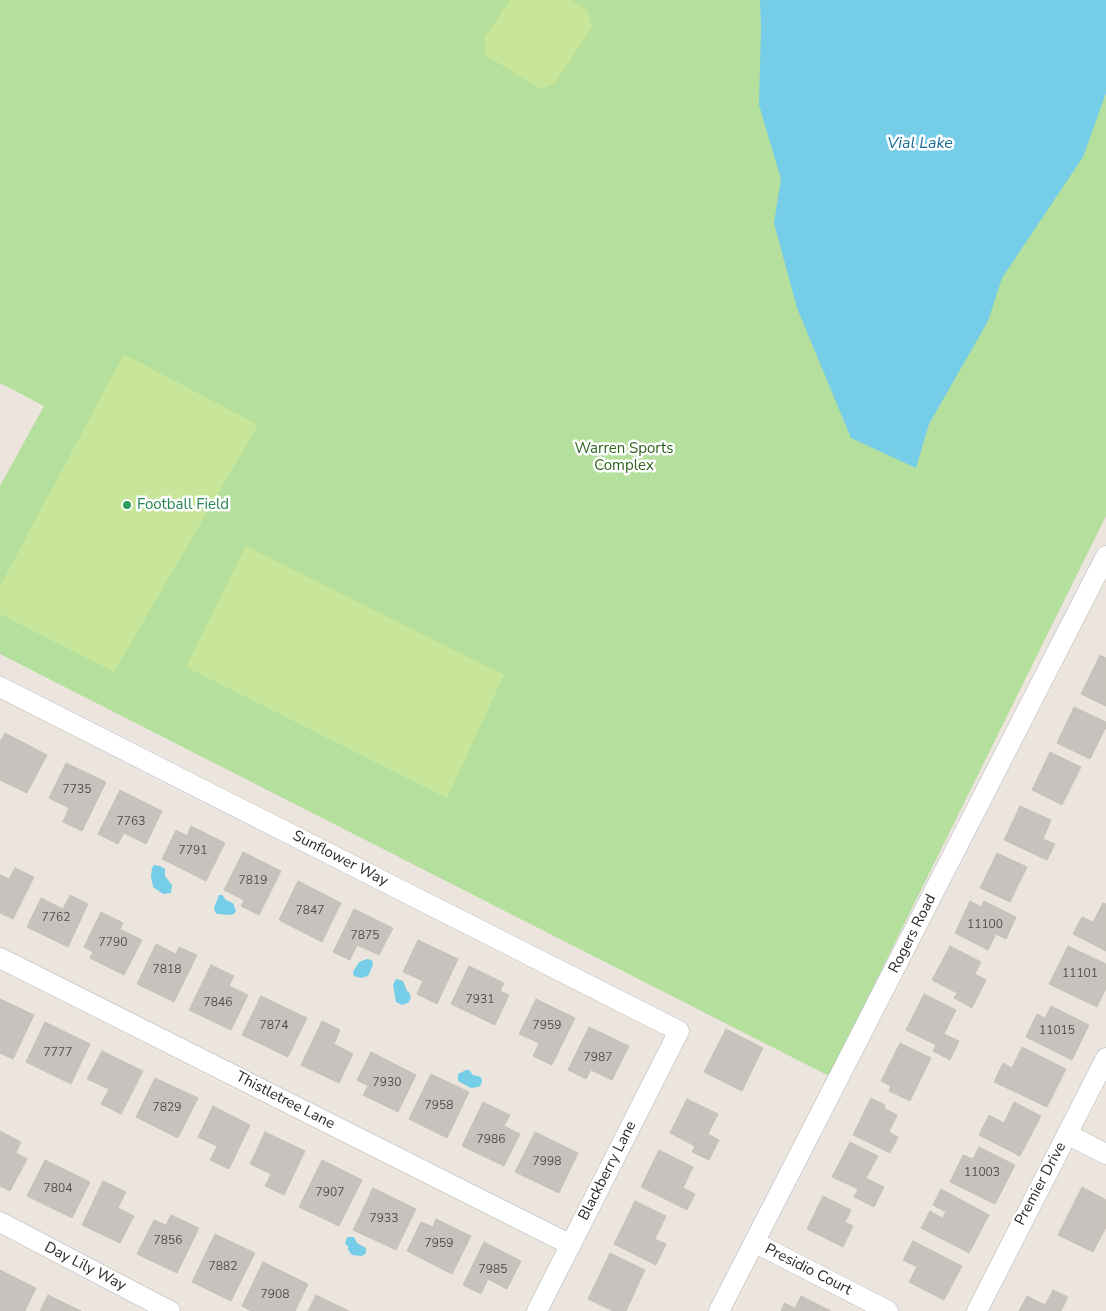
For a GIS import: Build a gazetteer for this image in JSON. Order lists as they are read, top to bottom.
{
  "streets": {
    "street": [
      "Sunflower Way",
      "Rogers Road",
      "Thistletree Lane",
      "Blackberry Lane",
      "Premier Drive",
      "Day Lily Way",
      "Presidio Court"
    ]
  },
  "crossings": [
    ["Sunflower Way", "Blackberry Lane"],
    ["Rogers Road", "Presidio Court"],
    ["Thistletree Lane", "Blackberry Lane"]
  ],
  "water": ["Vial Lake"],
  "parks": ["Warren Sports Complex"],
  "places": ["Football Field"],
  "house_numbers": [
    "7735",
    "7763",
    "7791",
    "7819",
    "7847",
    "7762",
    "11100",
    "7875",
    "7790",
    "7818",
    "11101",
    "7931",
    "7846",
    "7874",
    "7959",
    "11015",
    "7777",
    "7987",
    "7930",
    "7958",
    "7829",
    "7986",
    "7998",
    "11003",
    "7804",
    "7907",
    "7933",
    "7856",
    "7959",
    "7882",
    "7985",
    "7908"
  ]
}
